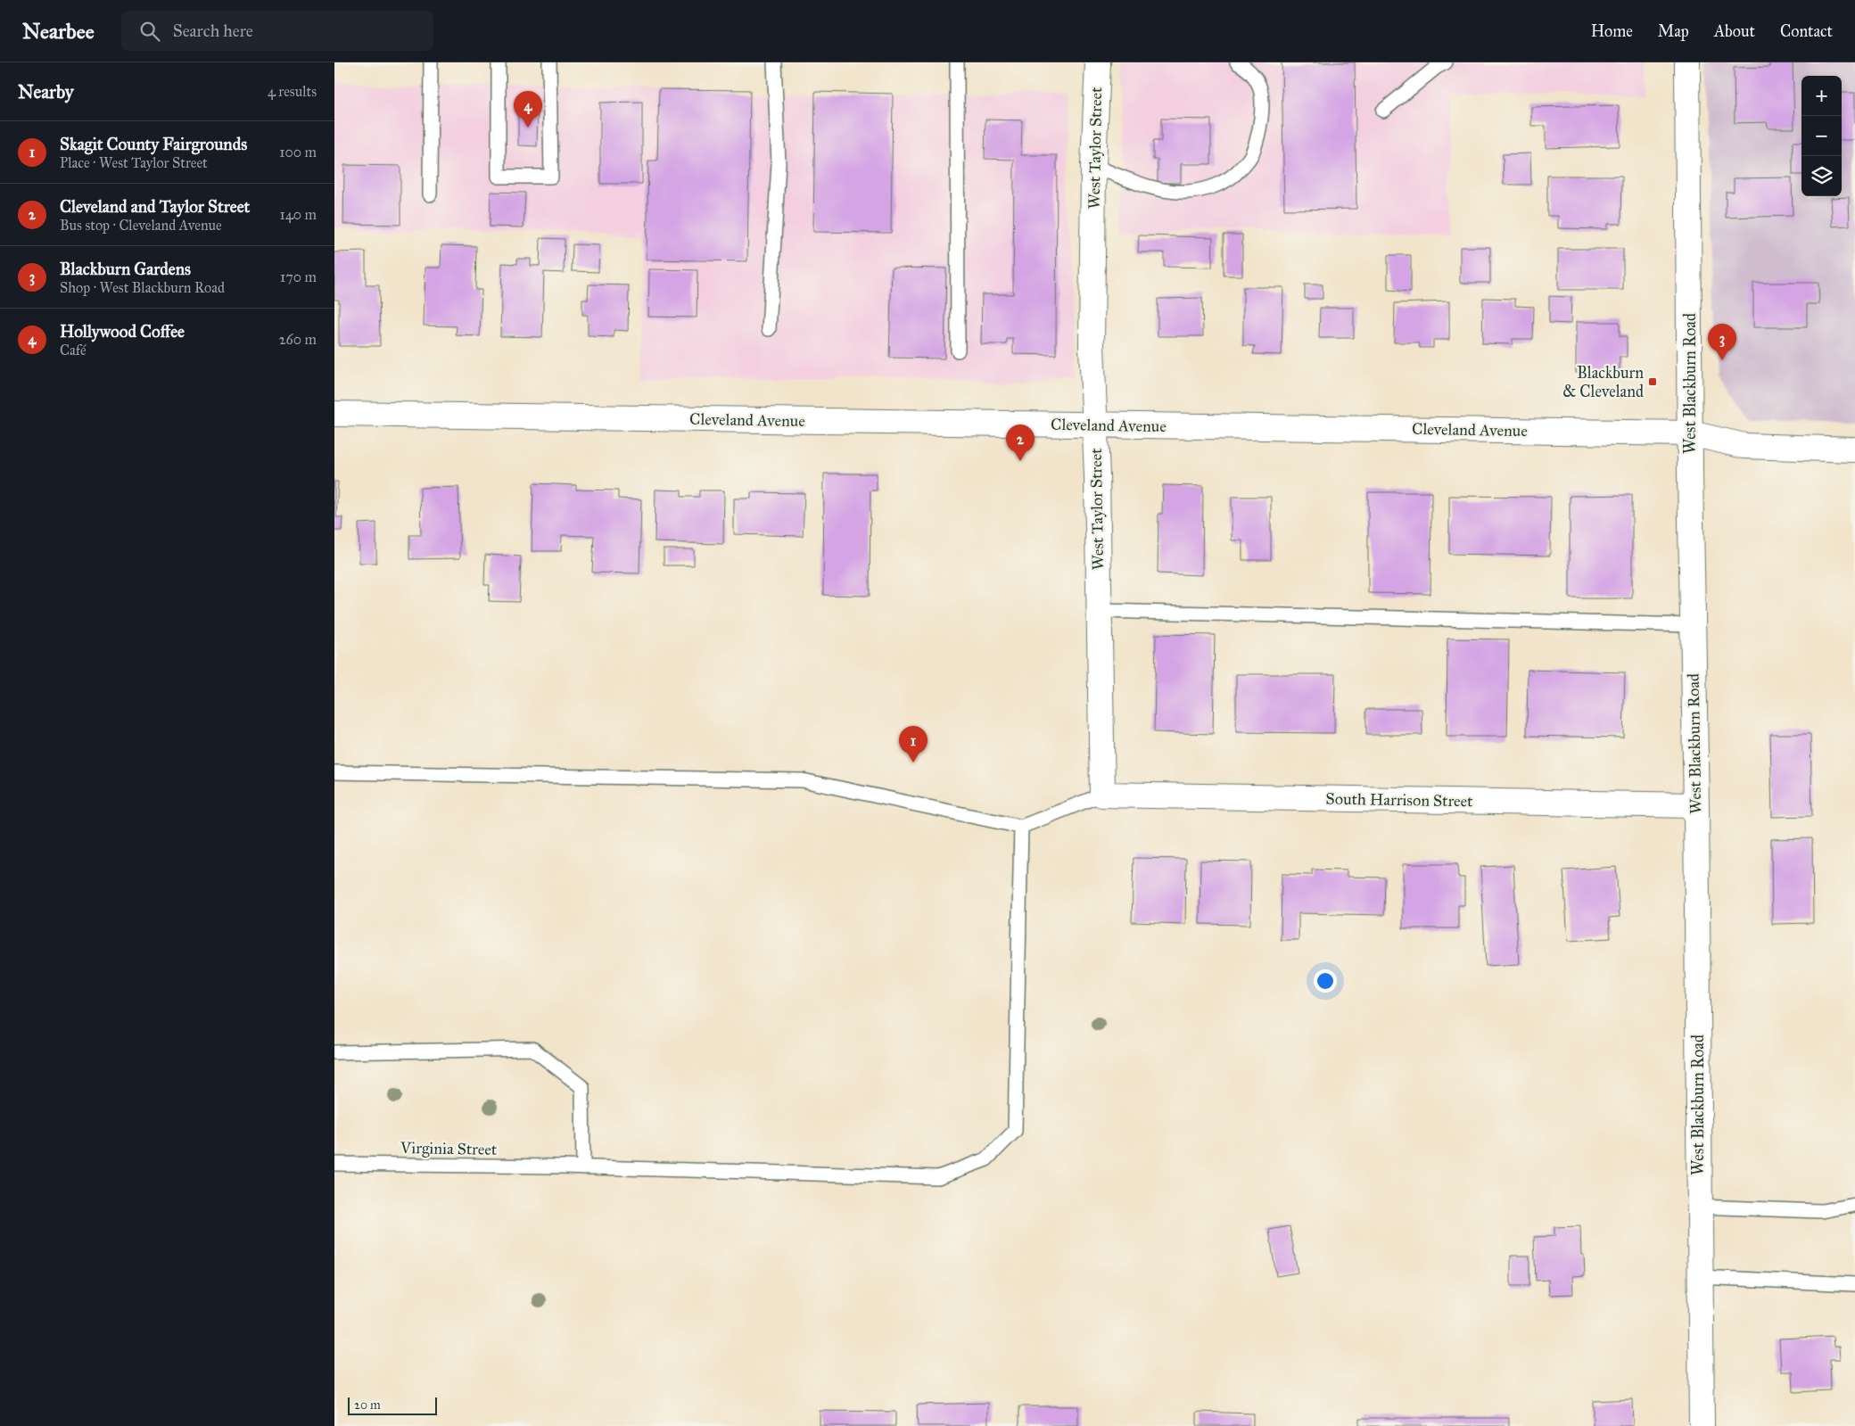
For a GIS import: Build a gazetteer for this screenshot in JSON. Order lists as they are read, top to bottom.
{
  "streets": {
    "street": [
      "West Taylor Street",
      "West Blackburn Road",
      "Cleveland Avenue",
      "South Harrison Street"
    ],
    "lane": ["Virginia Street"]
  },
  "crossings": [
    ["West Taylor Street", "Cleveland Avenue"],
    ["West Taylor Street", "South Harrison Street"],
    ["West Blackburn Road", "Cleveland Avenue"],
    ["West Blackburn Road", "South Harrison Street"]
  ],
  "places": {
    "transit": ["Blackburn & Cleveland"]
  },
  "scale_bar": "20 m",
  "page": {
    "header": "Nearbee",
    "search": "Search here",
    "nav": [
      "Home",
      "Map",
      "About",
      "Contact"
    ],
    "heading": ["Nearby", "4 results"],
    "map_buttons": ["+", "−"],
    "pins": [
      "4",
      "3",
      "2",
      "1"
    ],
    "list": [
      {
        "mark": "1",
        "name": "Skagit County Fairgrounds",
        "note": "Place · West Taylor Street",
        "value": "100 m"
      },
      {
        "mark": "2",
        "name": "Cleveland and Taylor Street",
        "note": "Bus stop · Cleveland Avenue",
        "value": "140 m"
      },
      {
        "mark": "3",
        "name": "Blackburn Gardens",
        "note": "Shop · West Blackburn Road",
        "value": "170 m"
      },
      {
        "mark": "4",
        "name": "Hollywood Coffee",
        "note": "Café",
        "value": "260 m"
      }
    ],
    "scale": "20 m"
  }
}
